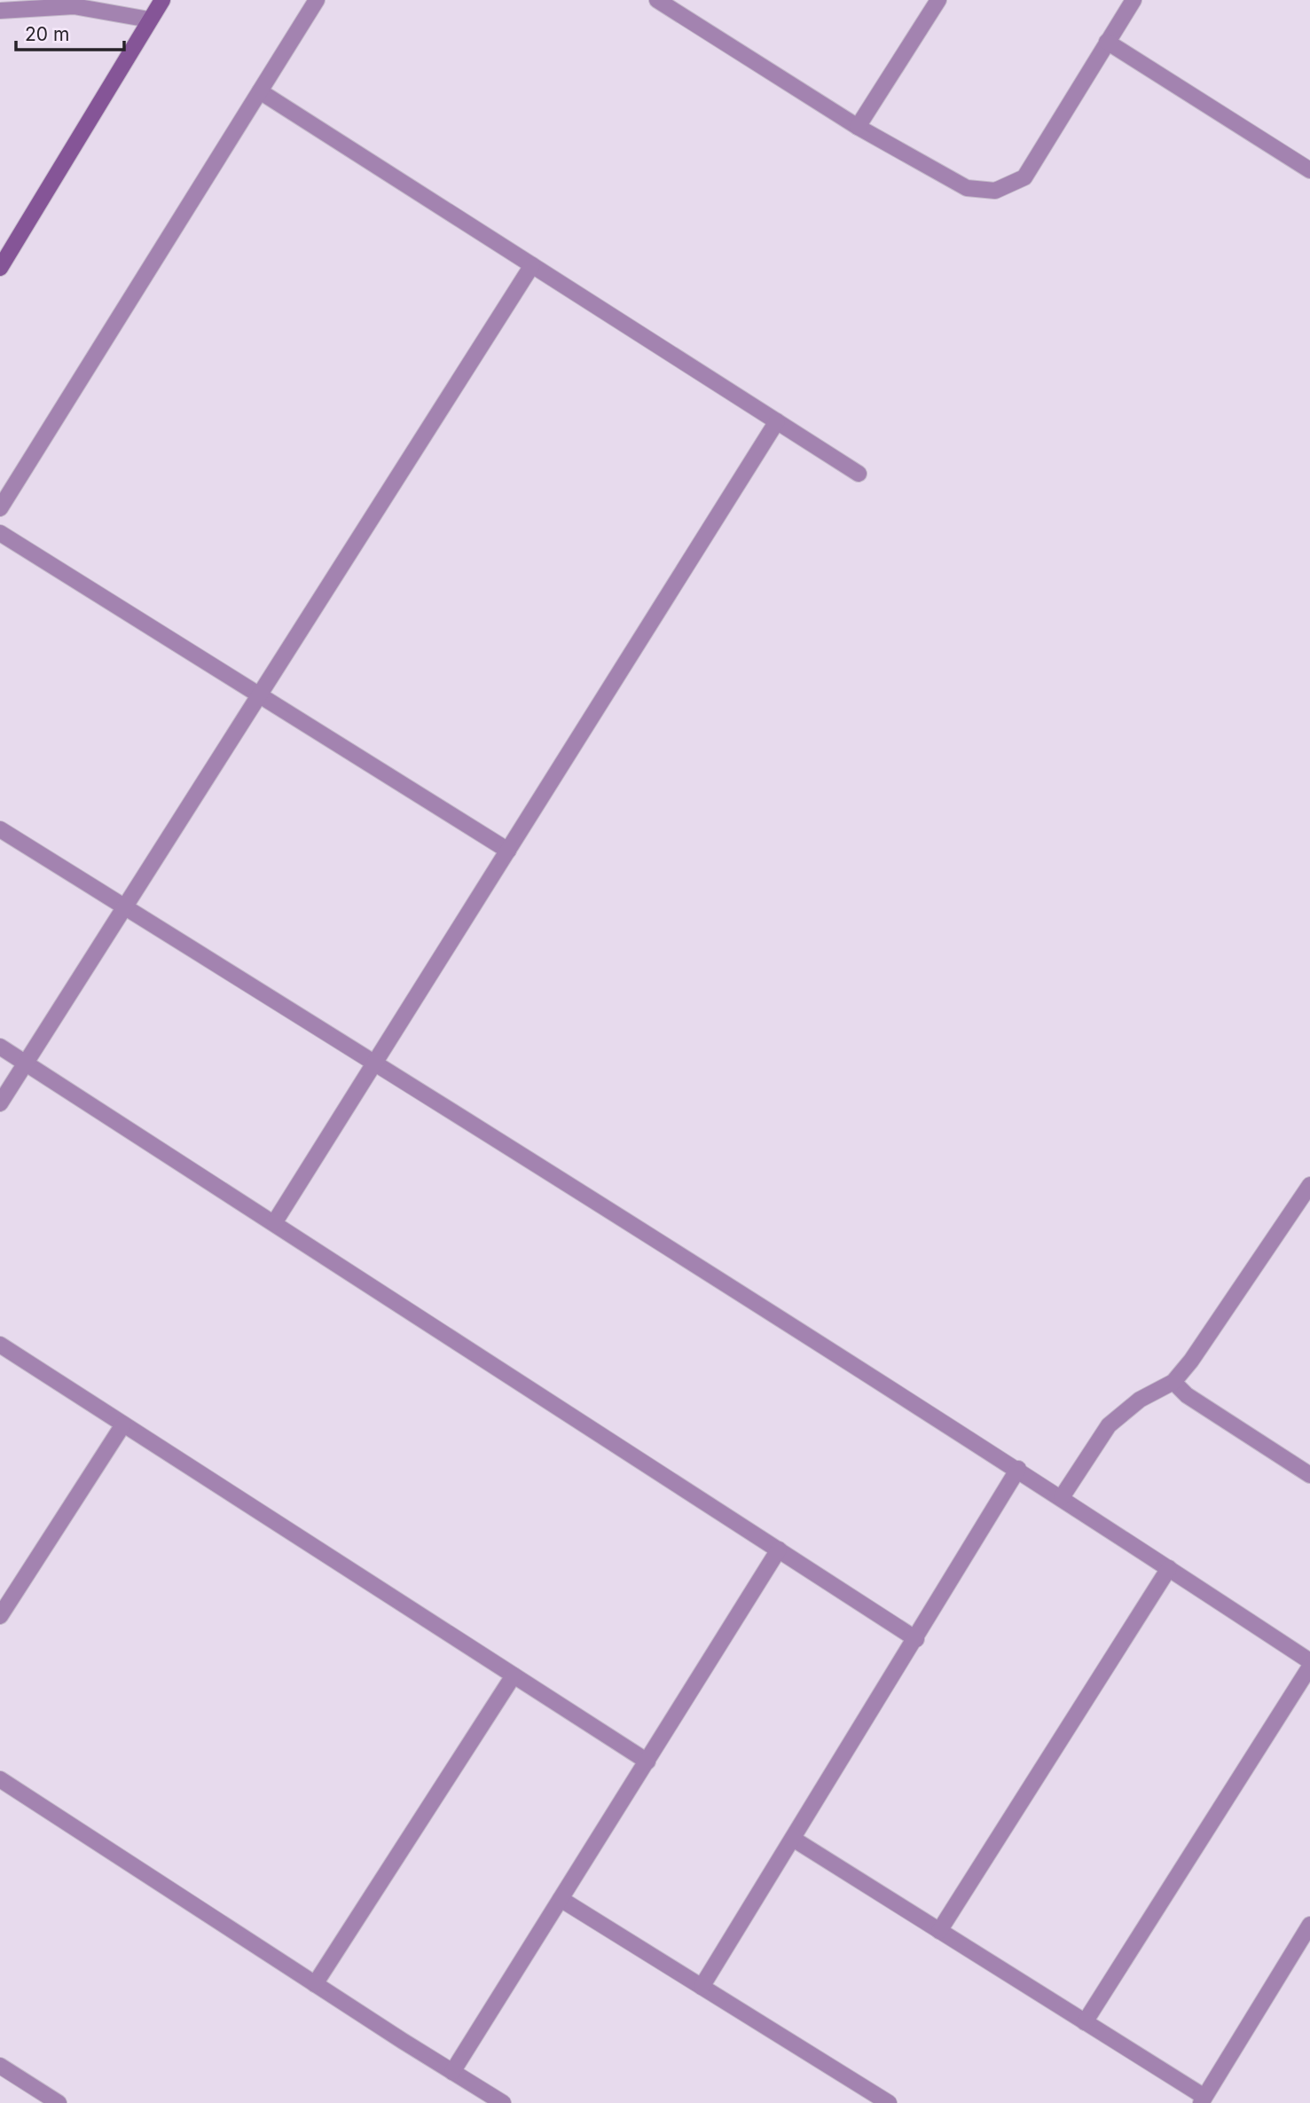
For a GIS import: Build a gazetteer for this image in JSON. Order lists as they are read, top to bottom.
{
  "scale_bar": "20 m"
}
